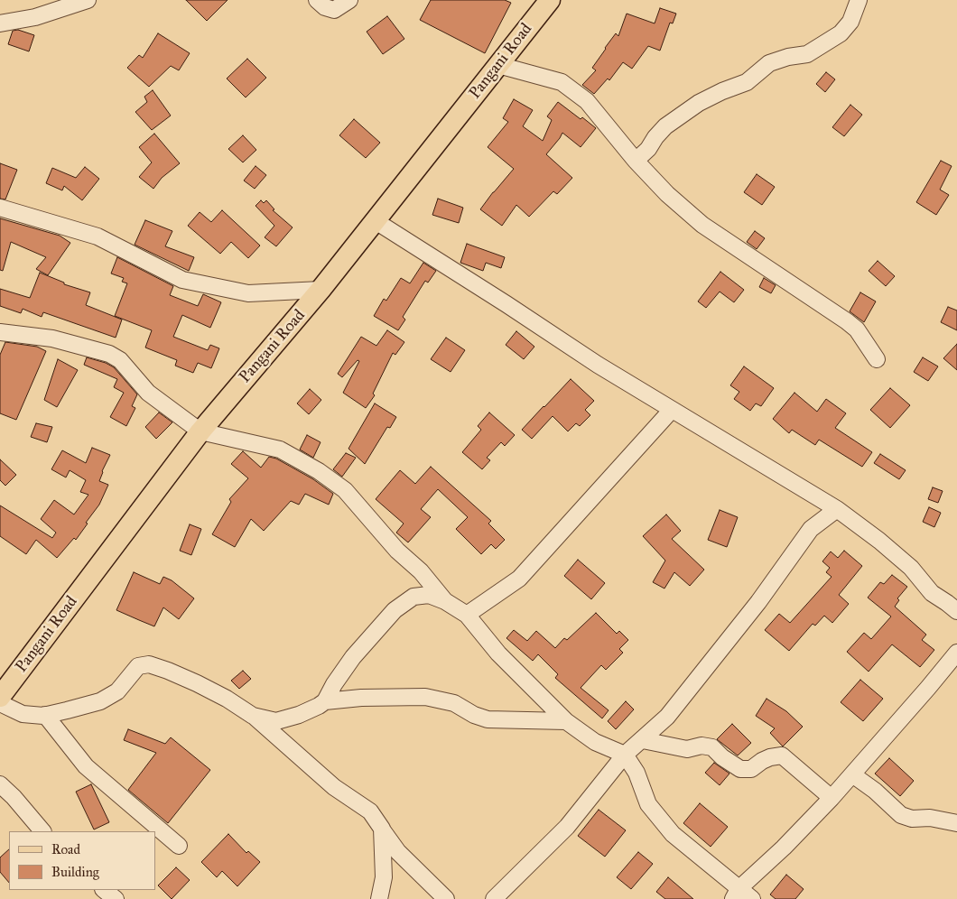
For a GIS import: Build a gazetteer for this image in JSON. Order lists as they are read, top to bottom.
{
  "streets": {
    "main road": ["Pangani Road"]
  },
  "legend": ["Road", "Building"]
}
